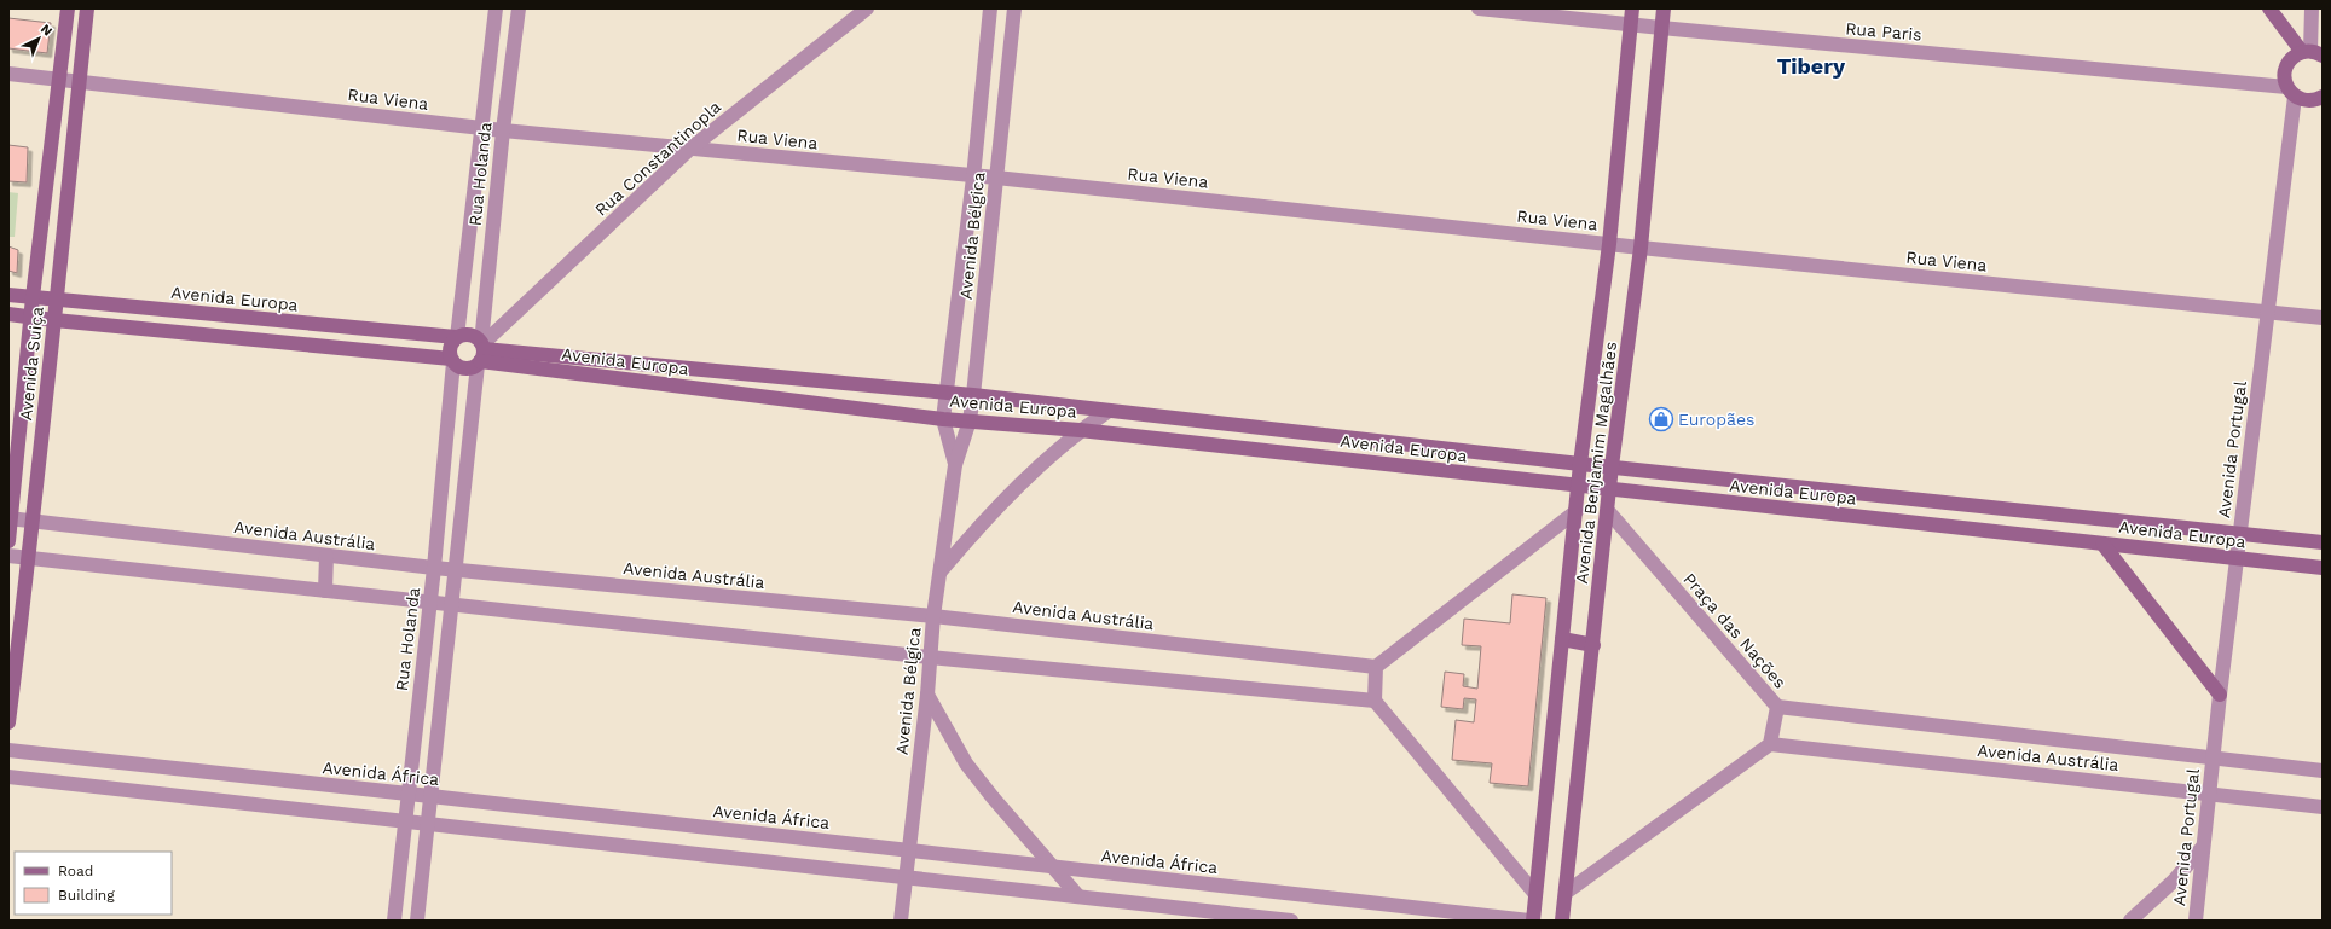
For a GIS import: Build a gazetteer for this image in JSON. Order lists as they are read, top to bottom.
{
  "streets": {
    "main road": ["Avenida Europa", "Avenida Suiça", "Avenida Benjamim Magalhães"],
    "street": [
      "Rua Paris",
      "Rua Viena",
      "Rua Constantinopla",
      "Rua Holanda",
      "Avenida Bélgica",
      "Avenida Portugal",
      "Avenida Austrália",
      "Praça das Nações",
      "Avenida África"
    ]
  },
  "crossings": [
    ["Rua Paris", "Avenida Portugal"],
    ["Rua Paris", "Avenida Benjamim Magalhães"],
    ["Rua Viena", "Rua Constantinopla"],
    ["Rua Viena", "Rua Holanda"],
    ["Rua Viena", "Avenida Bélgica"],
    ["Rua Viena", "Avenida Suiça"],
    ["Rua Viena", "Avenida Portugal"],
    ["Rua Viena", "Avenida Benjamim Magalhães"],
    ["Rua Constantinopla", "Rua Holanda"],
    ["Rua Constantinopla", "Avenida Europa"],
    ["Rua Holanda", "Avenida Europa"],
    ["Rua Holanda", "Avenida Austrália"],
    ["Rua Holanda", "Avenida África"],
    ["Avenida Bélgica", "Avenida Europa"],
    ["Avenida Bélgica", "Avenida Austrália"],
    ["Avenida Bélgica", "Avenida África"],
    ["Avenida Europa", "Avenida Suiça"],
    ["Avenida Europa", "Avenida Portugal"],
    ["Avenida Europa", "Avenida Benjamim Magalhães"],
    ["Avenida Suiça", "Avenida Austrália"],
    ["Avenida Portugal", "Avenida Austrália"],
    ["Avenida Benjamim Magalhães", "Praça das Nações"],
    ["Avenida Benjamim Magalhães", "Avenida África"],
    ["Avenida Austrália", "Praça das Nações"]
  ],
  "districts": ["Tibery"],
  "places": {
    "shop": ["Europães"]
  },
  "legend": ["Road", "Building"],
  "north": "top right"
}
